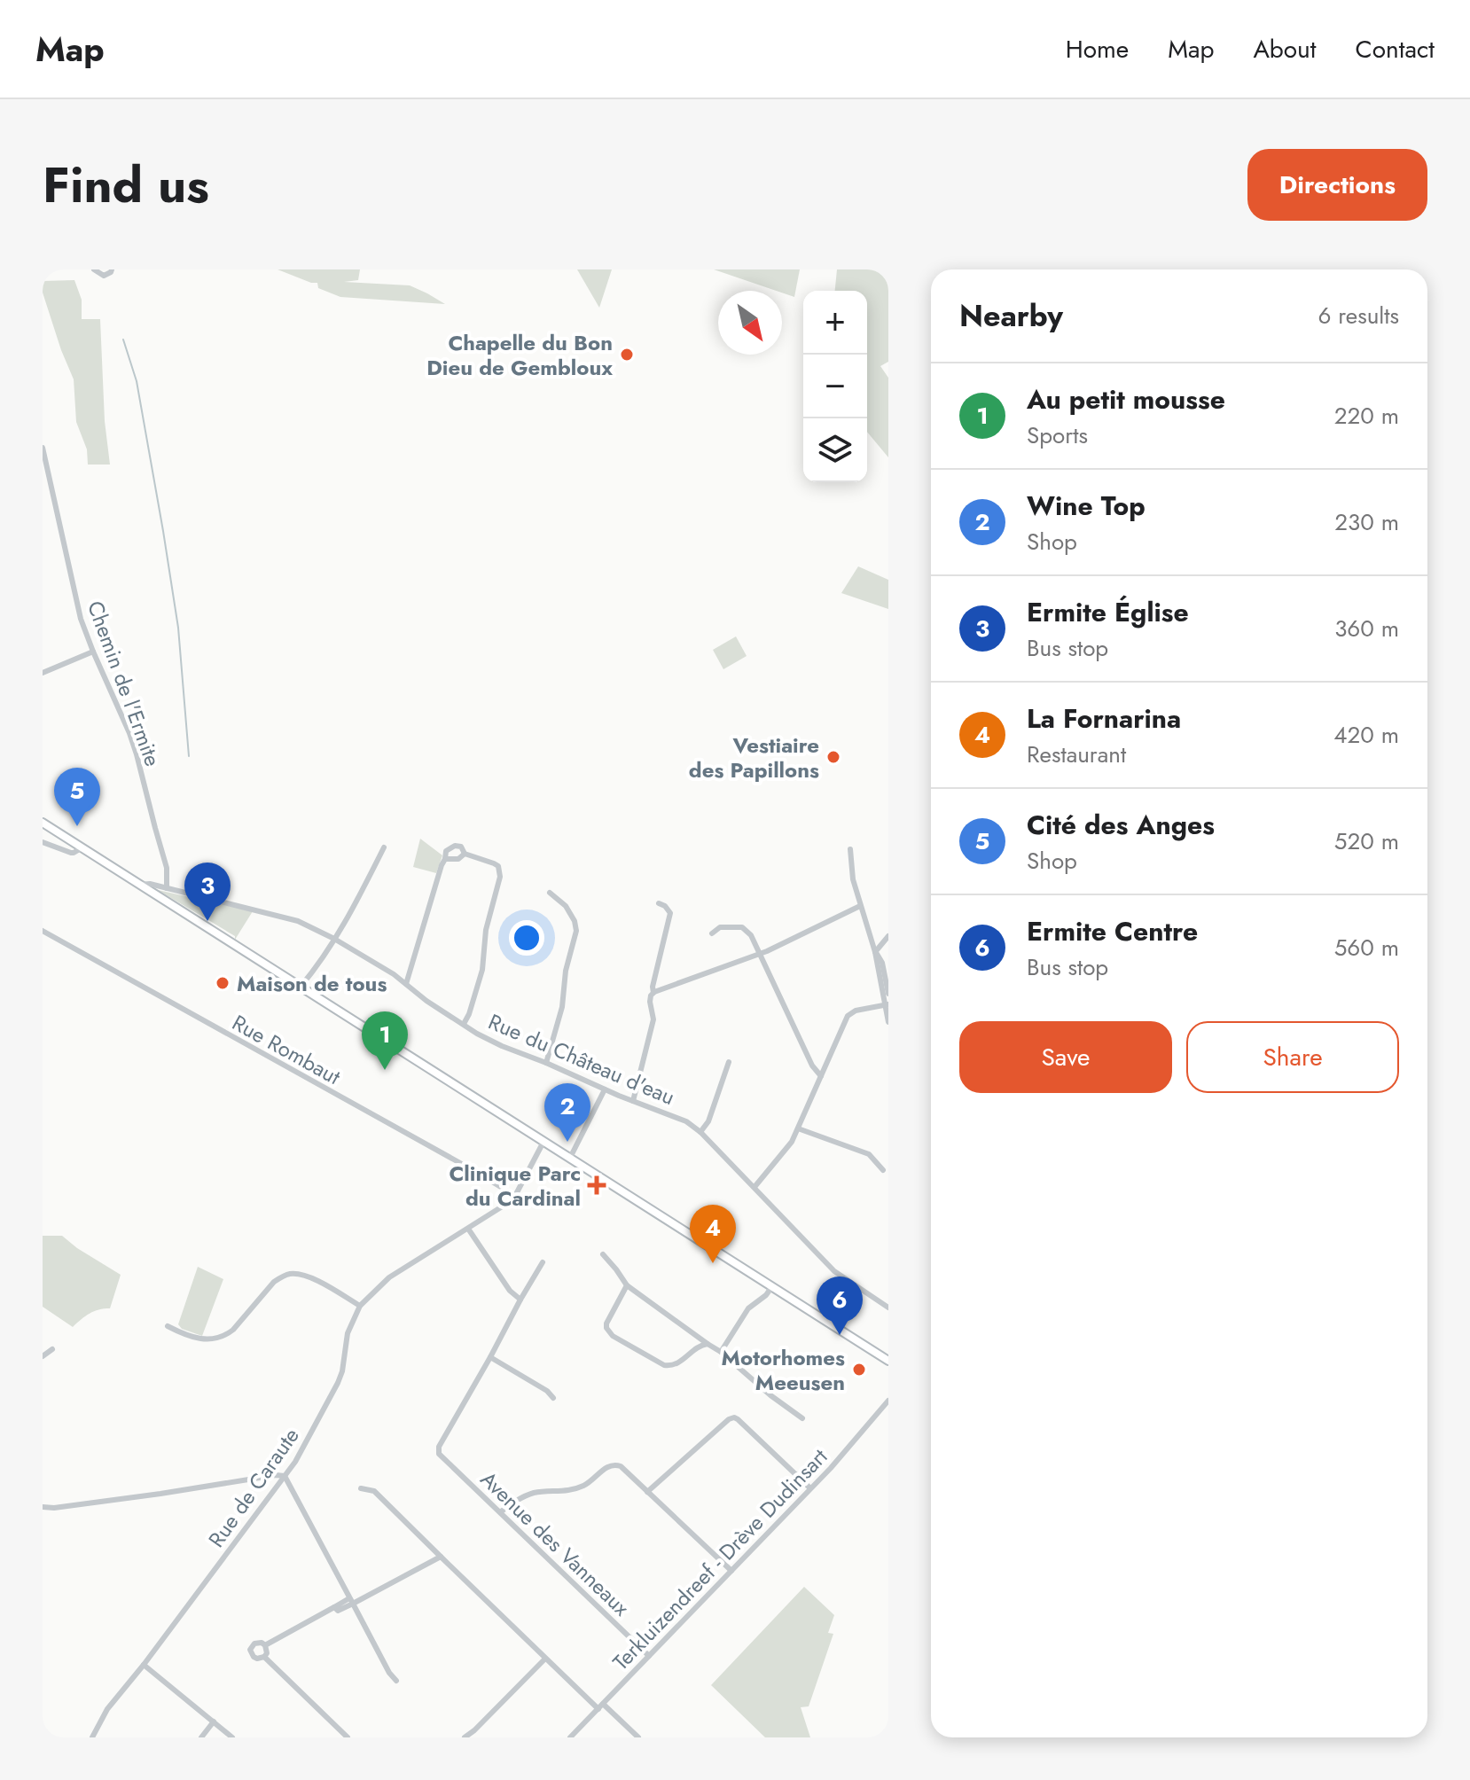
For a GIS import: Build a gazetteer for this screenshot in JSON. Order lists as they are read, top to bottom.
{
  "streets": {
    "street": [
      "Chemin de l'Ermite",
      "Rue Rombaut",
      "Rue du Château d'eau",
      "Rue de Caraute",
      "Avenue des Vanneaux",
      "Terkluizendreef - Drève Dudinsart"
    ]
  },
  "crossings": [
    ["Chemin de l'Ermite", "Rue du Château d'eau"],
    ["Rue Rombaut", "Rue de Caraute"],
    ["Avenue des Vanneaux", "Terkluizendreef - Drève Dudinsart"]
  ],
  "places": {
    "other": [
      "Chapelle du Bon Dieu de Gembloux",
      "Vestiaire des Papillons",
      "Maison de tous",
      "Motorhomes Meeusen"
    ],
    "health": ["Clinique Parc du Cardinal"]
  },
  "north": "bottom right",
  "page": {
    "header": "Map",
    "nav": [
      "Home",
      "Map",
      "About",
      "Contact"
    ],
    "title": "Find us",
    "buttons": [
      "Directions",
      ["Save", "Share"]
    ],
    "heading": ["Nearby", "6 results"],
    "map_buttons": ["+", "−"],
    "list": [
      {
        "mark": "1",
        "name": "Au petit mousse",
        "note": "Sports",
        "value": "220 m"
      },
      {
        "mark": "2",
        "name": "Wine Top",
        "note": "Shop",
        "value": "230 m"
      },
      {
        "mark": "3",
        "name": "Ermite Église",
        "note": "Bus stop",
        "value": "360 m"
      },
      {
        "mark": "4",
        "name": "La Fornarina",
        "note": "Restaurant",
        "value": "420 m"
      },
      {
        "mark": "5",
        "name": "Cité des Anges",
        "note": "Shop",
        "value": "520 m"
      },
      {
        "mark": "6",
        "name": "Ermite Centre",
        "note": "Bus stop",
        "value": "560 m"
      }
    ],
    "pins": [
      "5",
      "3",
      "1",
      "2",
      "4",
      "6"
    ]
  }
}
